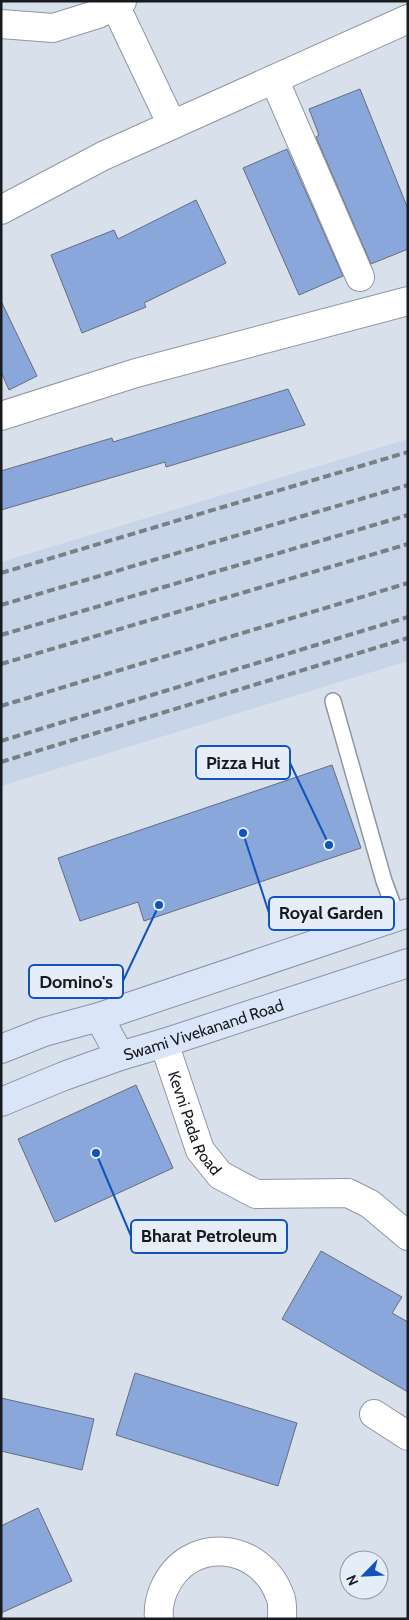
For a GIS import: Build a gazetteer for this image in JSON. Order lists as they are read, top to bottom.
{
  "streets": {
    "main road": ["Swami Vivekanand Road"],
    "street": ["Kevni Pada Road"]
  },
  "crossings": [
    ["Swami Vivekanand Road", "Kevni Pada Road"]
  ],
  "places": [
    "Royal Garden",
    "Pizza Hut",
    "Domino's",
    "Bharat Petroleum"
  ],
  "north": "bottom left"
}
